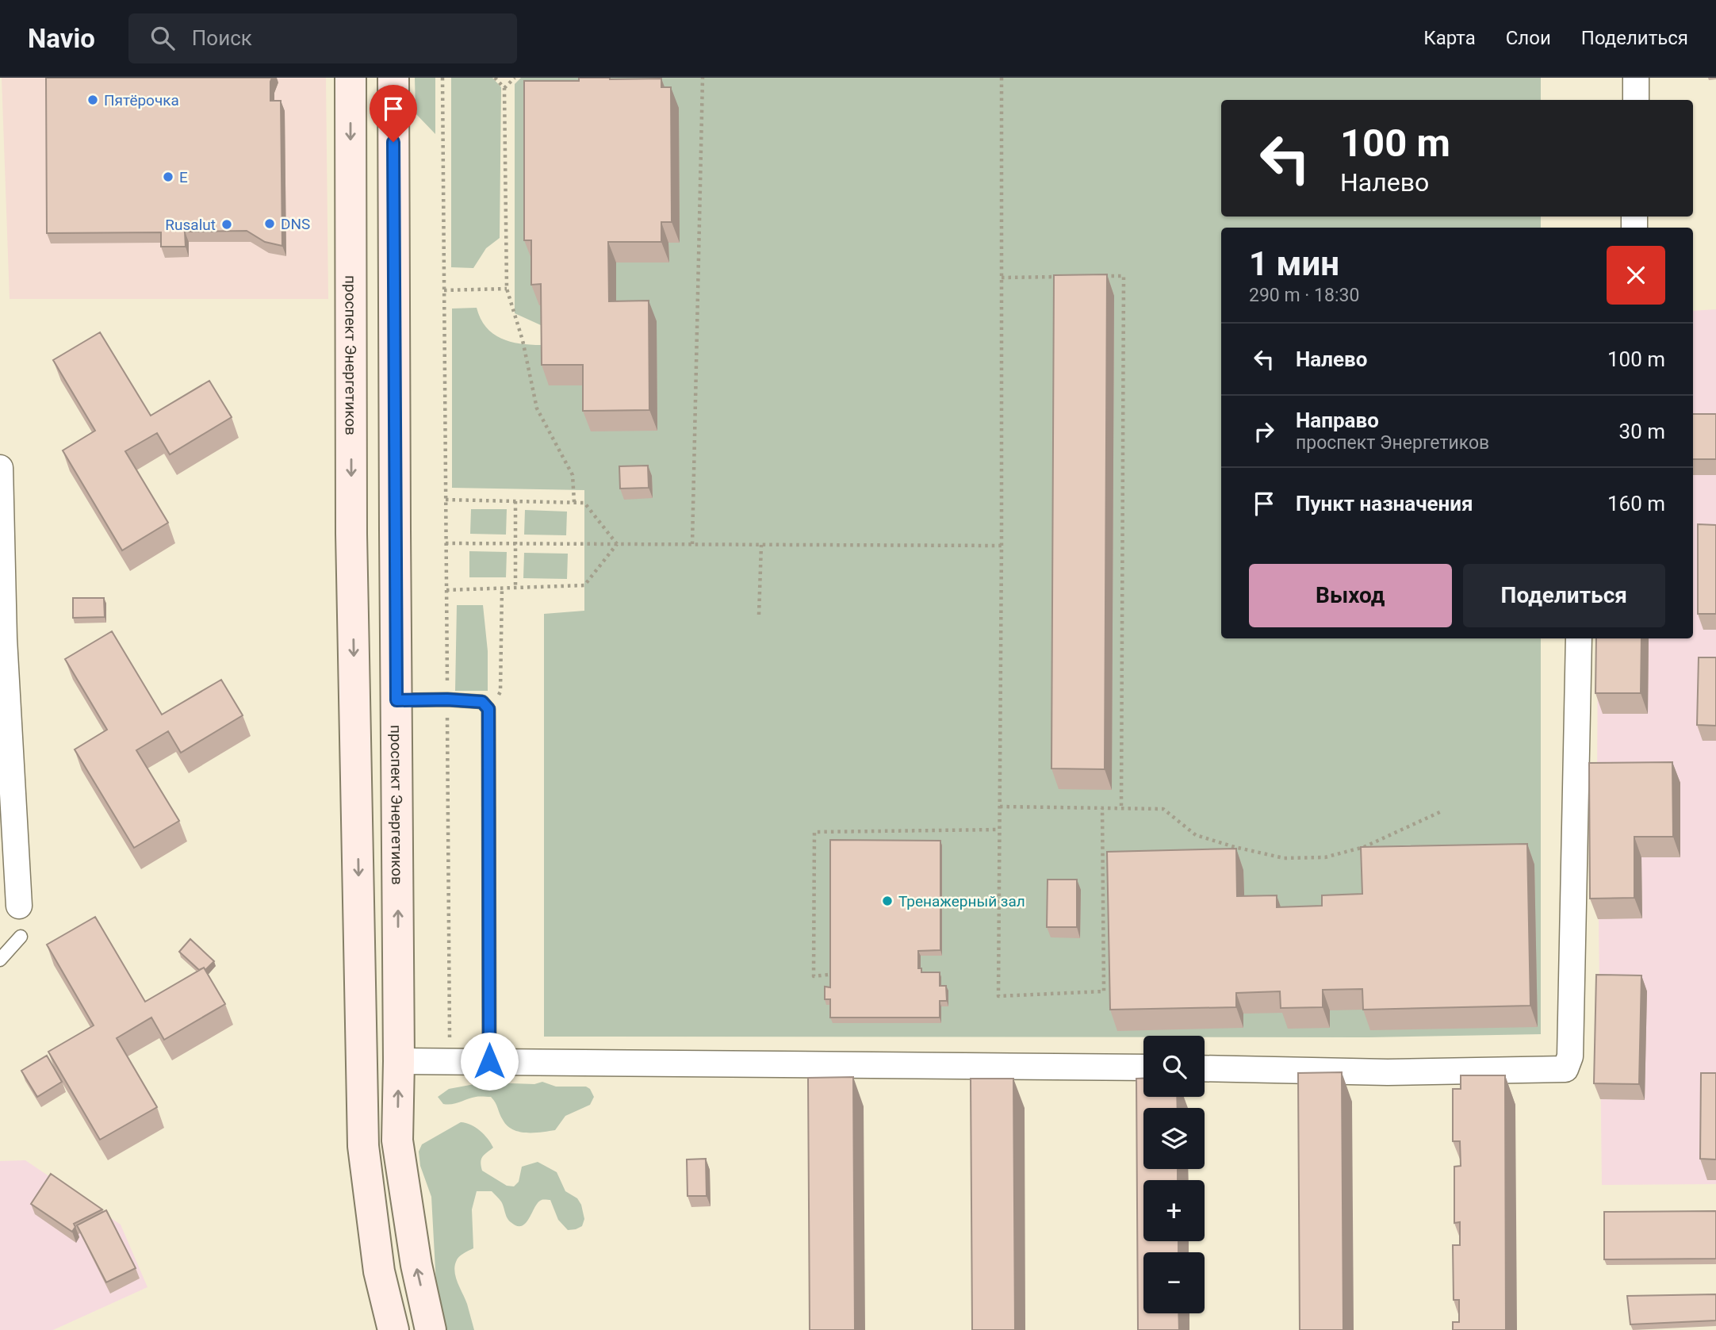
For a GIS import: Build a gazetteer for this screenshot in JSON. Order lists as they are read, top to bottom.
{
  "streets": {
    "main road": ["проспект Энергетиков"]
  },
  "places": [
    "Пятёрочка",
    "Е",
    "DNS",
    "Rusalut",
    "Тренажерный зал"
  ],
  "page": {
    "header": "Navio",
    "search": "Поиск",
    "nav": ["Карта", "Слои", "Поделиться"],
    "turn": ["100 m", "Налево"],
    "heading": ["1 мин", "290 m · 18:30"],
    "list": [
      {
        "name": "Налево",
        "value": "100 m"
      },
      {
        "name": "Направо",
        "note": "проспект Энергетиков",
        "value": "30 m"
      },
      {
        "name": "Пункт назначения",
        "value": "160 m"
      }
    ],
    "buttons": ["Выход", "Поделиться"],
    "map_buttons": ["+", "−"]
  }
}
